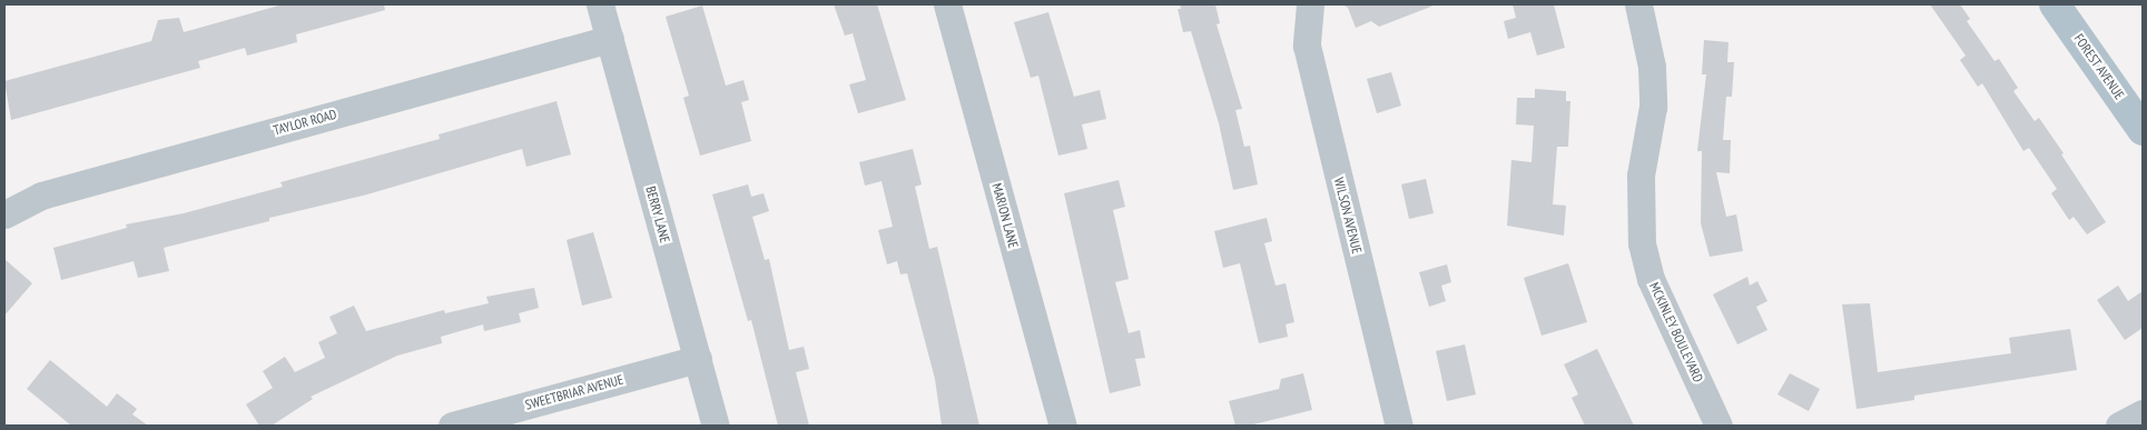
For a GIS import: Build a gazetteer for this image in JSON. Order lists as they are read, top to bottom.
{
  "streets": {
    "main road": ["FOREST AVENUE"],
    "street": [
      "TAYLOR ROAD",
      "BERRY LANE",
      "MARION LANE",
      "WILSON AVENUE",
      "MCKINLEY BOULEVARD",
      "SWEETBRIAR AVENUE"
    ]
  },
  "crossings": [
    ["TAYLOR ROAD", "BERRY LANE"],
    ["BERRY LANE", "SWEETBRIAR AVENUE"]
  ]
}
